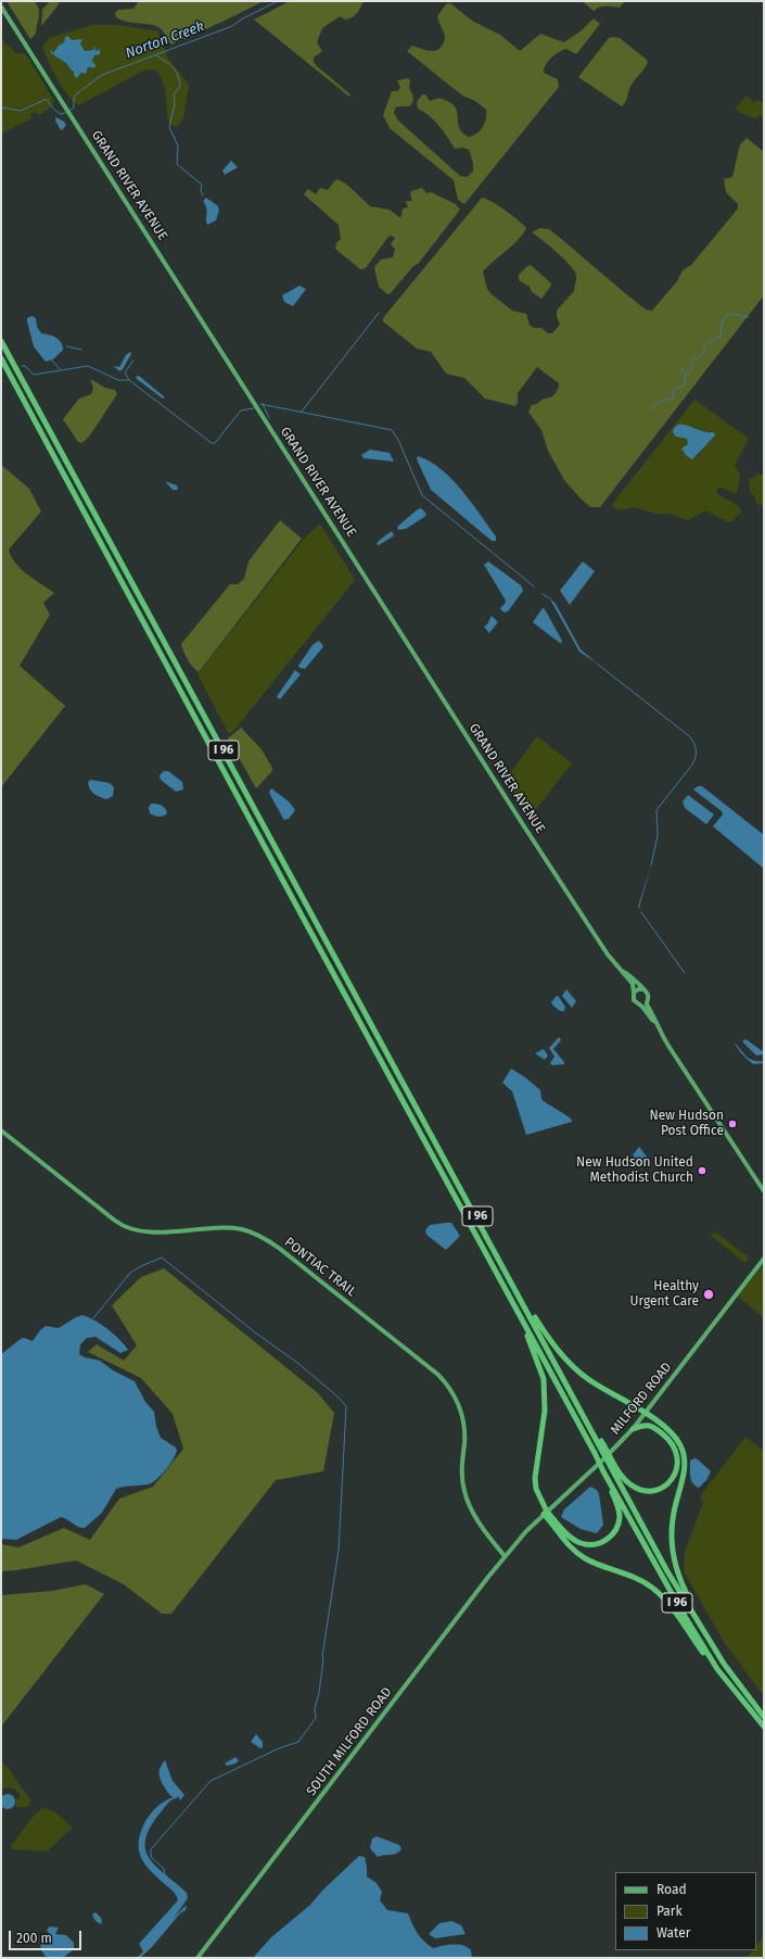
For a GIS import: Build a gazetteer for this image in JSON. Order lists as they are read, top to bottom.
{
  "streets": {
    "highway": ["I 96"],
    "main road": [
      "GRAND RIVER AVENUE",
      "PONTIAC TRAIL",
      "MILFORD ROAD",
      "SOUTH MILFORD ROAD"
    ]
  },
  "crossings": [
    ["PONTIAC TRAIL", "SOUTH MILFORD ROAD"],
    ["MILFORD ROAD", "SOUTH MILFORD ROAD"]
  ],
  "water": ["Norton Creek"],
  "places": ["New Hudson Post Office", "New Hudson United Methodist Church", "Healthy Urgent Care"],
  "legend": ["Road", "Park", "Water"],
  "scale_bar": "200 m"
}
